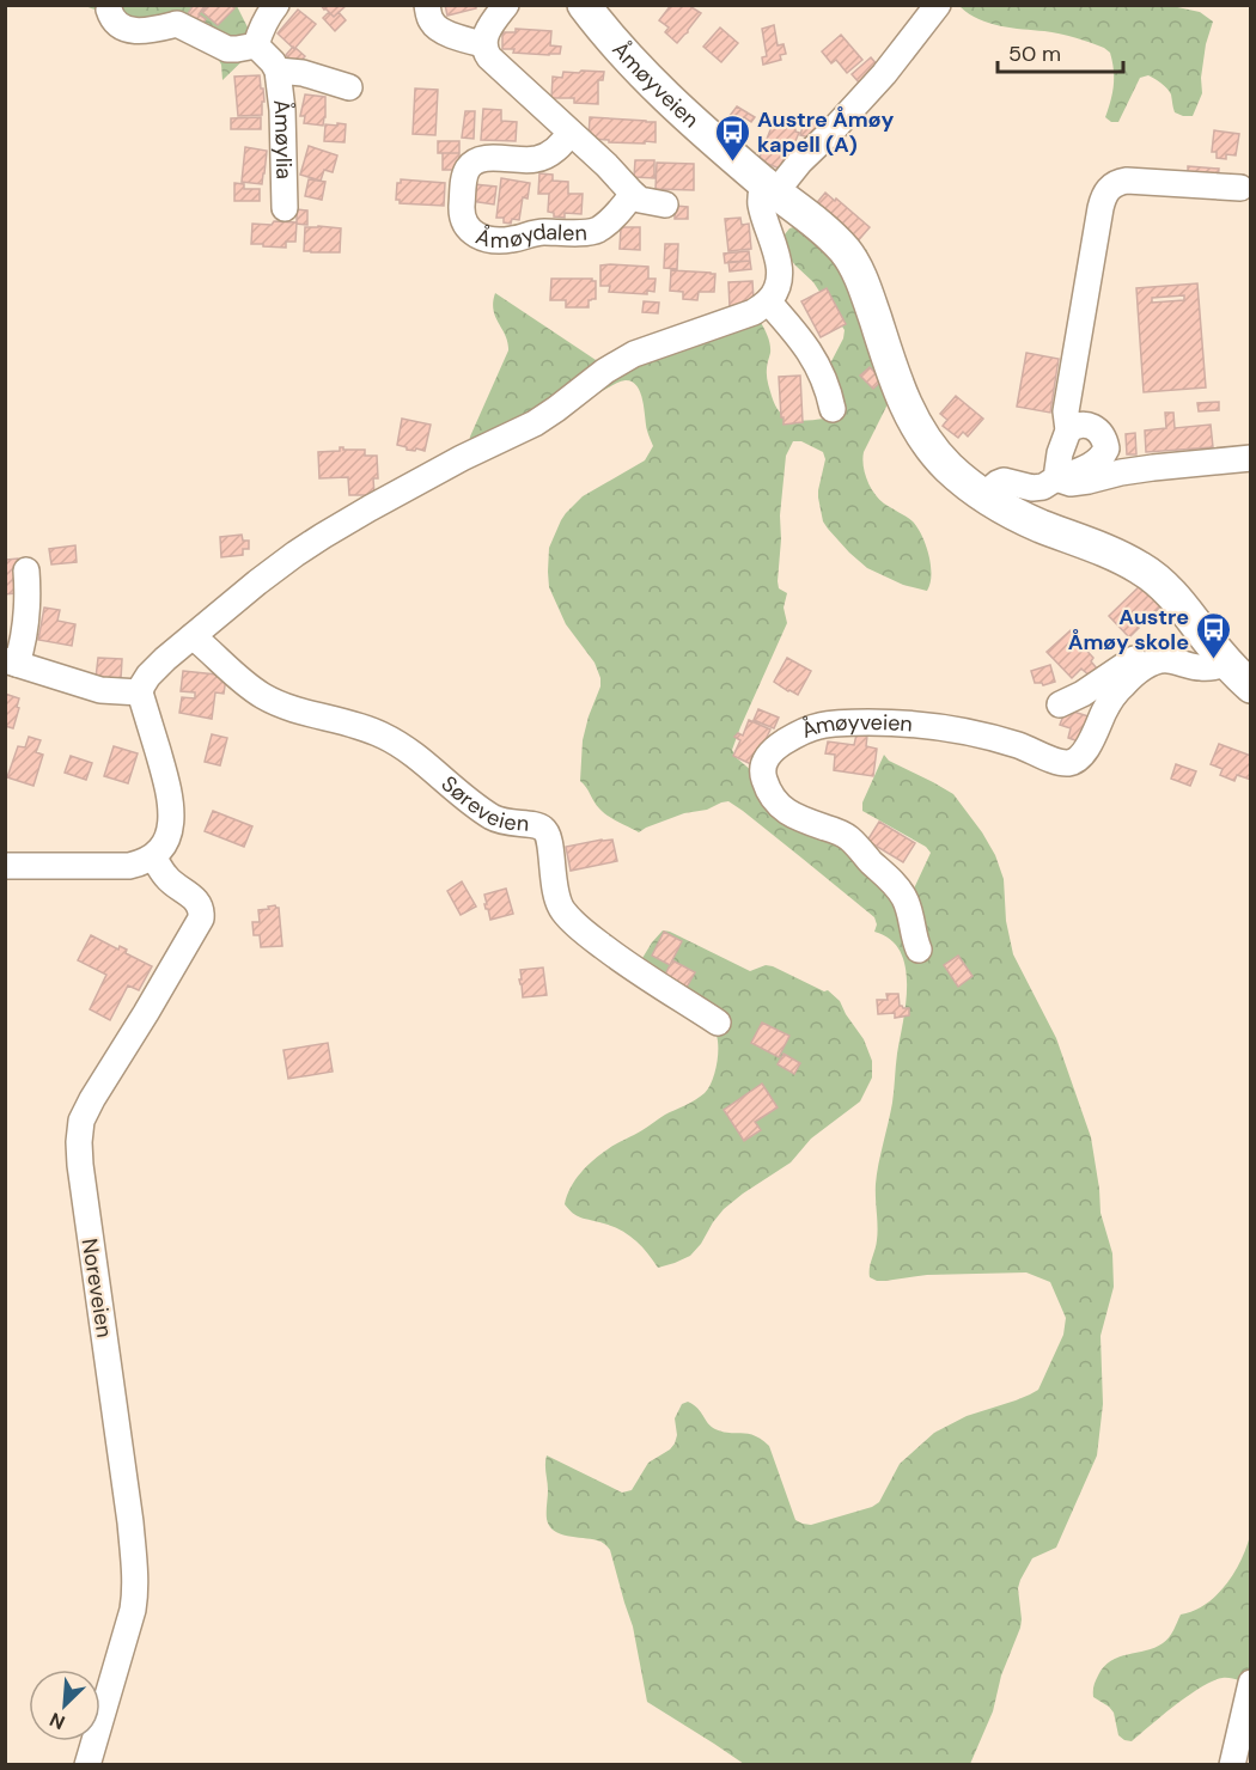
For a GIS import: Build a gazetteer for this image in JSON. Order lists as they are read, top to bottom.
{
  "streets": {
    "main road": ["Åmøyveien"],
    "street": [
      "Åmøylia",
      "Åmøydalen",
      "Søreveien",
      "Noreveien"
    ]
  },
  "places": {
    "bus stop": ["Austre Åmøy kapell (A)", "Austre Åmøy skole"]
  },
  "scale_bar": "50 m",
  "north": "bottom left"
}
